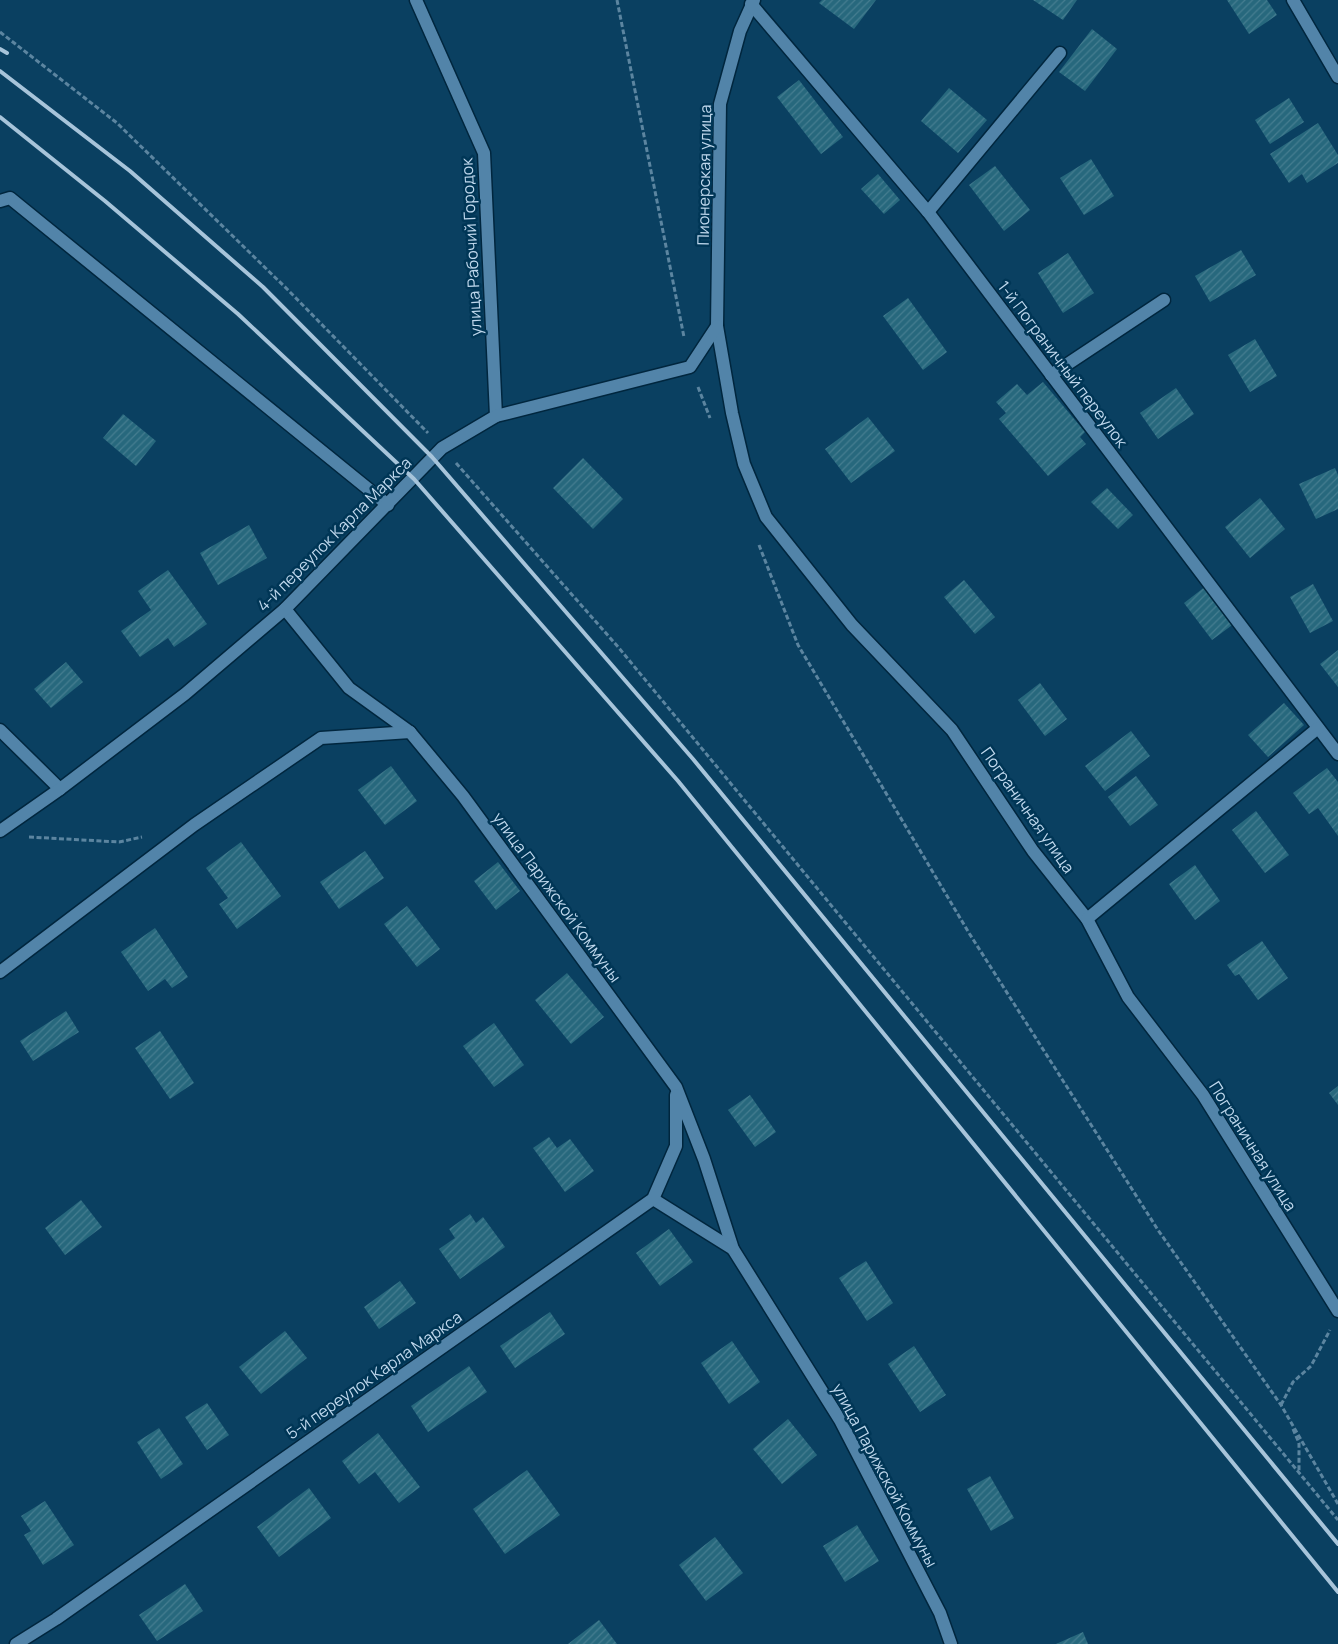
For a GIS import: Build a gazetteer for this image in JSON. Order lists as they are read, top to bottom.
{
  "streets": {
    "street": [
      "Пионерская улица",
      "улица Рабочий Городок",
      "1-й Пограничный переулок",
      "4-й переулок Карла Маркса",
      "Пограничная улица",
      "улица Парижской Коммуны",
      "5-й переулок Карла Маркса"
    ]
  },
  "crossings": [
    ["Пионерская улица", "1-й Пограничный переулок"],
    ["Пионерская улица", "Пограничная улица"],
    ["улица Рабочий Городок", "4-й переулок Карла Маркса"],
    ["4-й переулок Карла Маркса", "улица Парижской Коммуны"],
    ["улица Парижской Коммуны", "5-й переулок Карла Маркса"]
  ]
}
